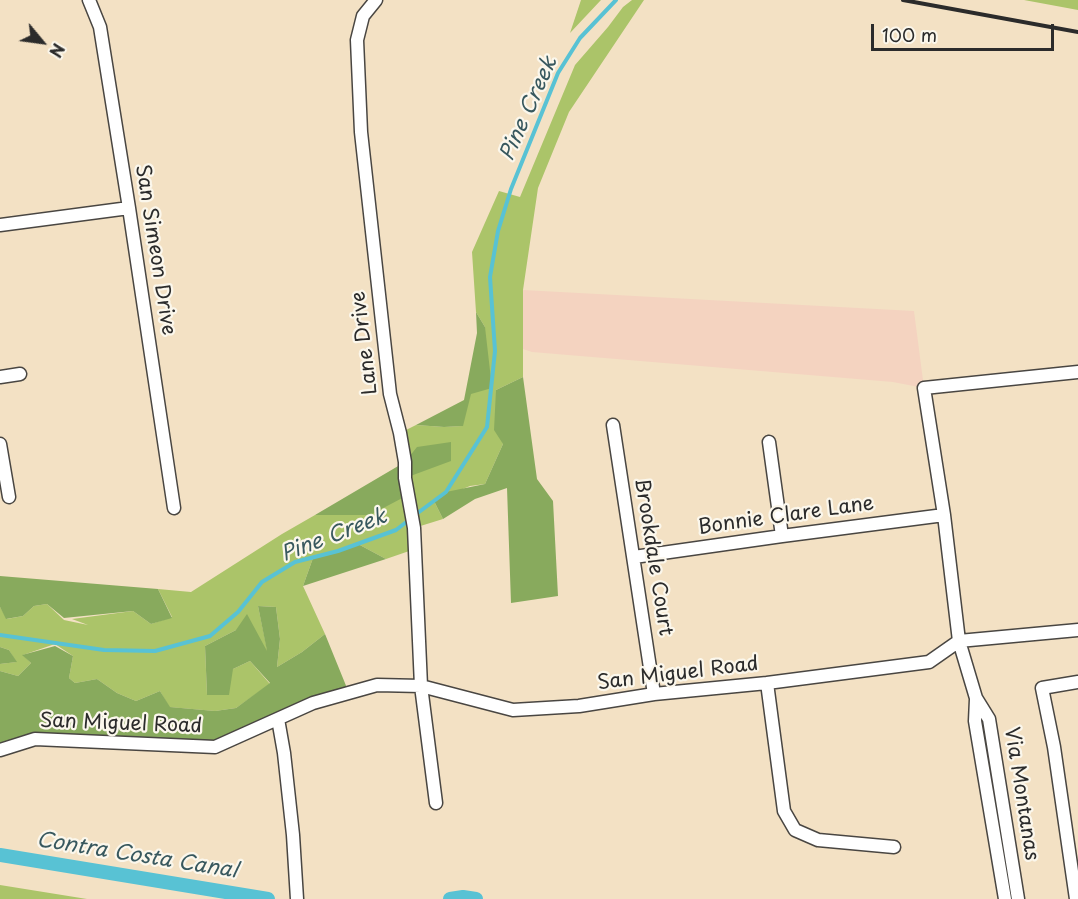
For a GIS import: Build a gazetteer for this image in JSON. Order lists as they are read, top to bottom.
{
  "streets": {
    "street": [
      "San Simeon Drive",
      "Lane Drive",
      "Bonnie Clare Lane",
      "Brookdale Court",
      "San Miguel Road",
      "Via Montanas"
    ]
  },
  "crossings": [
    ["Lane Drive", "San Miguel Road"],
    ["Bonnie Clare Lane", "Brookdale Court"],
    ["Brookdale Court", "San Miguel Road"],
    ["San Miguel Road", "Via Montanas"]
  ],
  "water": ["Pine Creek", "Contra Costa Canal"],
  "scale_bar": "100 m",
  "north": "bottom right"
}
